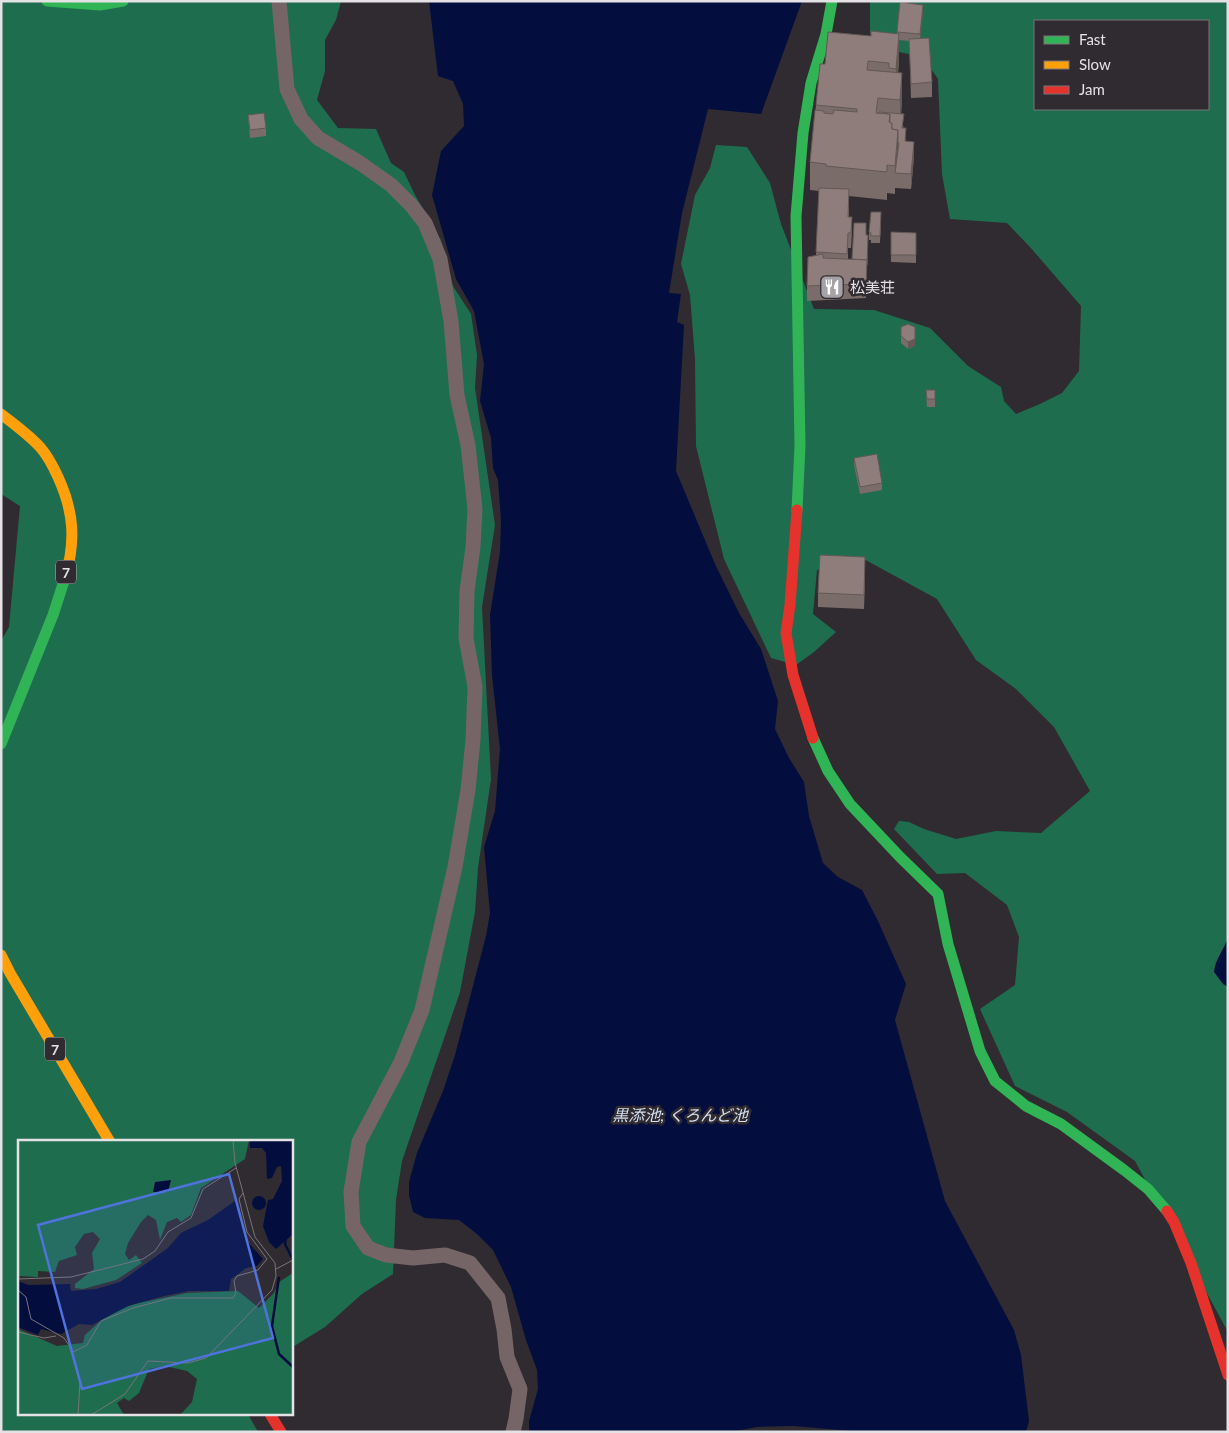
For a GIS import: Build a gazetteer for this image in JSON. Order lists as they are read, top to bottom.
{
  "streets": {
    "street": ["7"]
  },
  "water": ["黒添池; くろんど池"],
  "places": {
    "restaurant": ["松美荘"]
  },
  "legend": ["Fast", "Slow", "Jam"]
}
